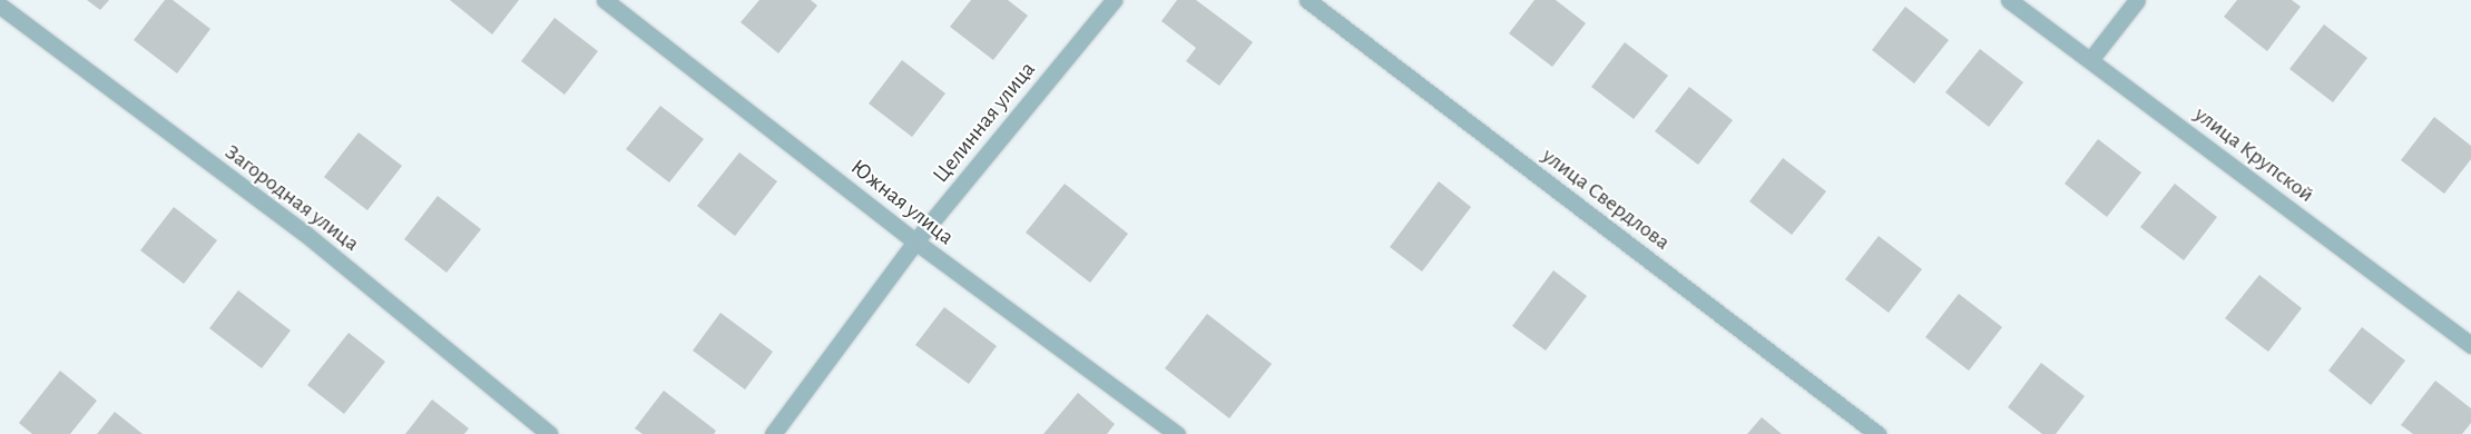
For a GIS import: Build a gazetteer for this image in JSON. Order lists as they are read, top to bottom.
{
  "streets": {
    "street": [
      "Целинная улица",
      "улица Крупской",
      "Загородная улица",
      "улица Свердлова",
      "Южная улица"
    ]
  },
  "crossings": [
    ["Целинная улица", "Южная улица"]
  ]
}
